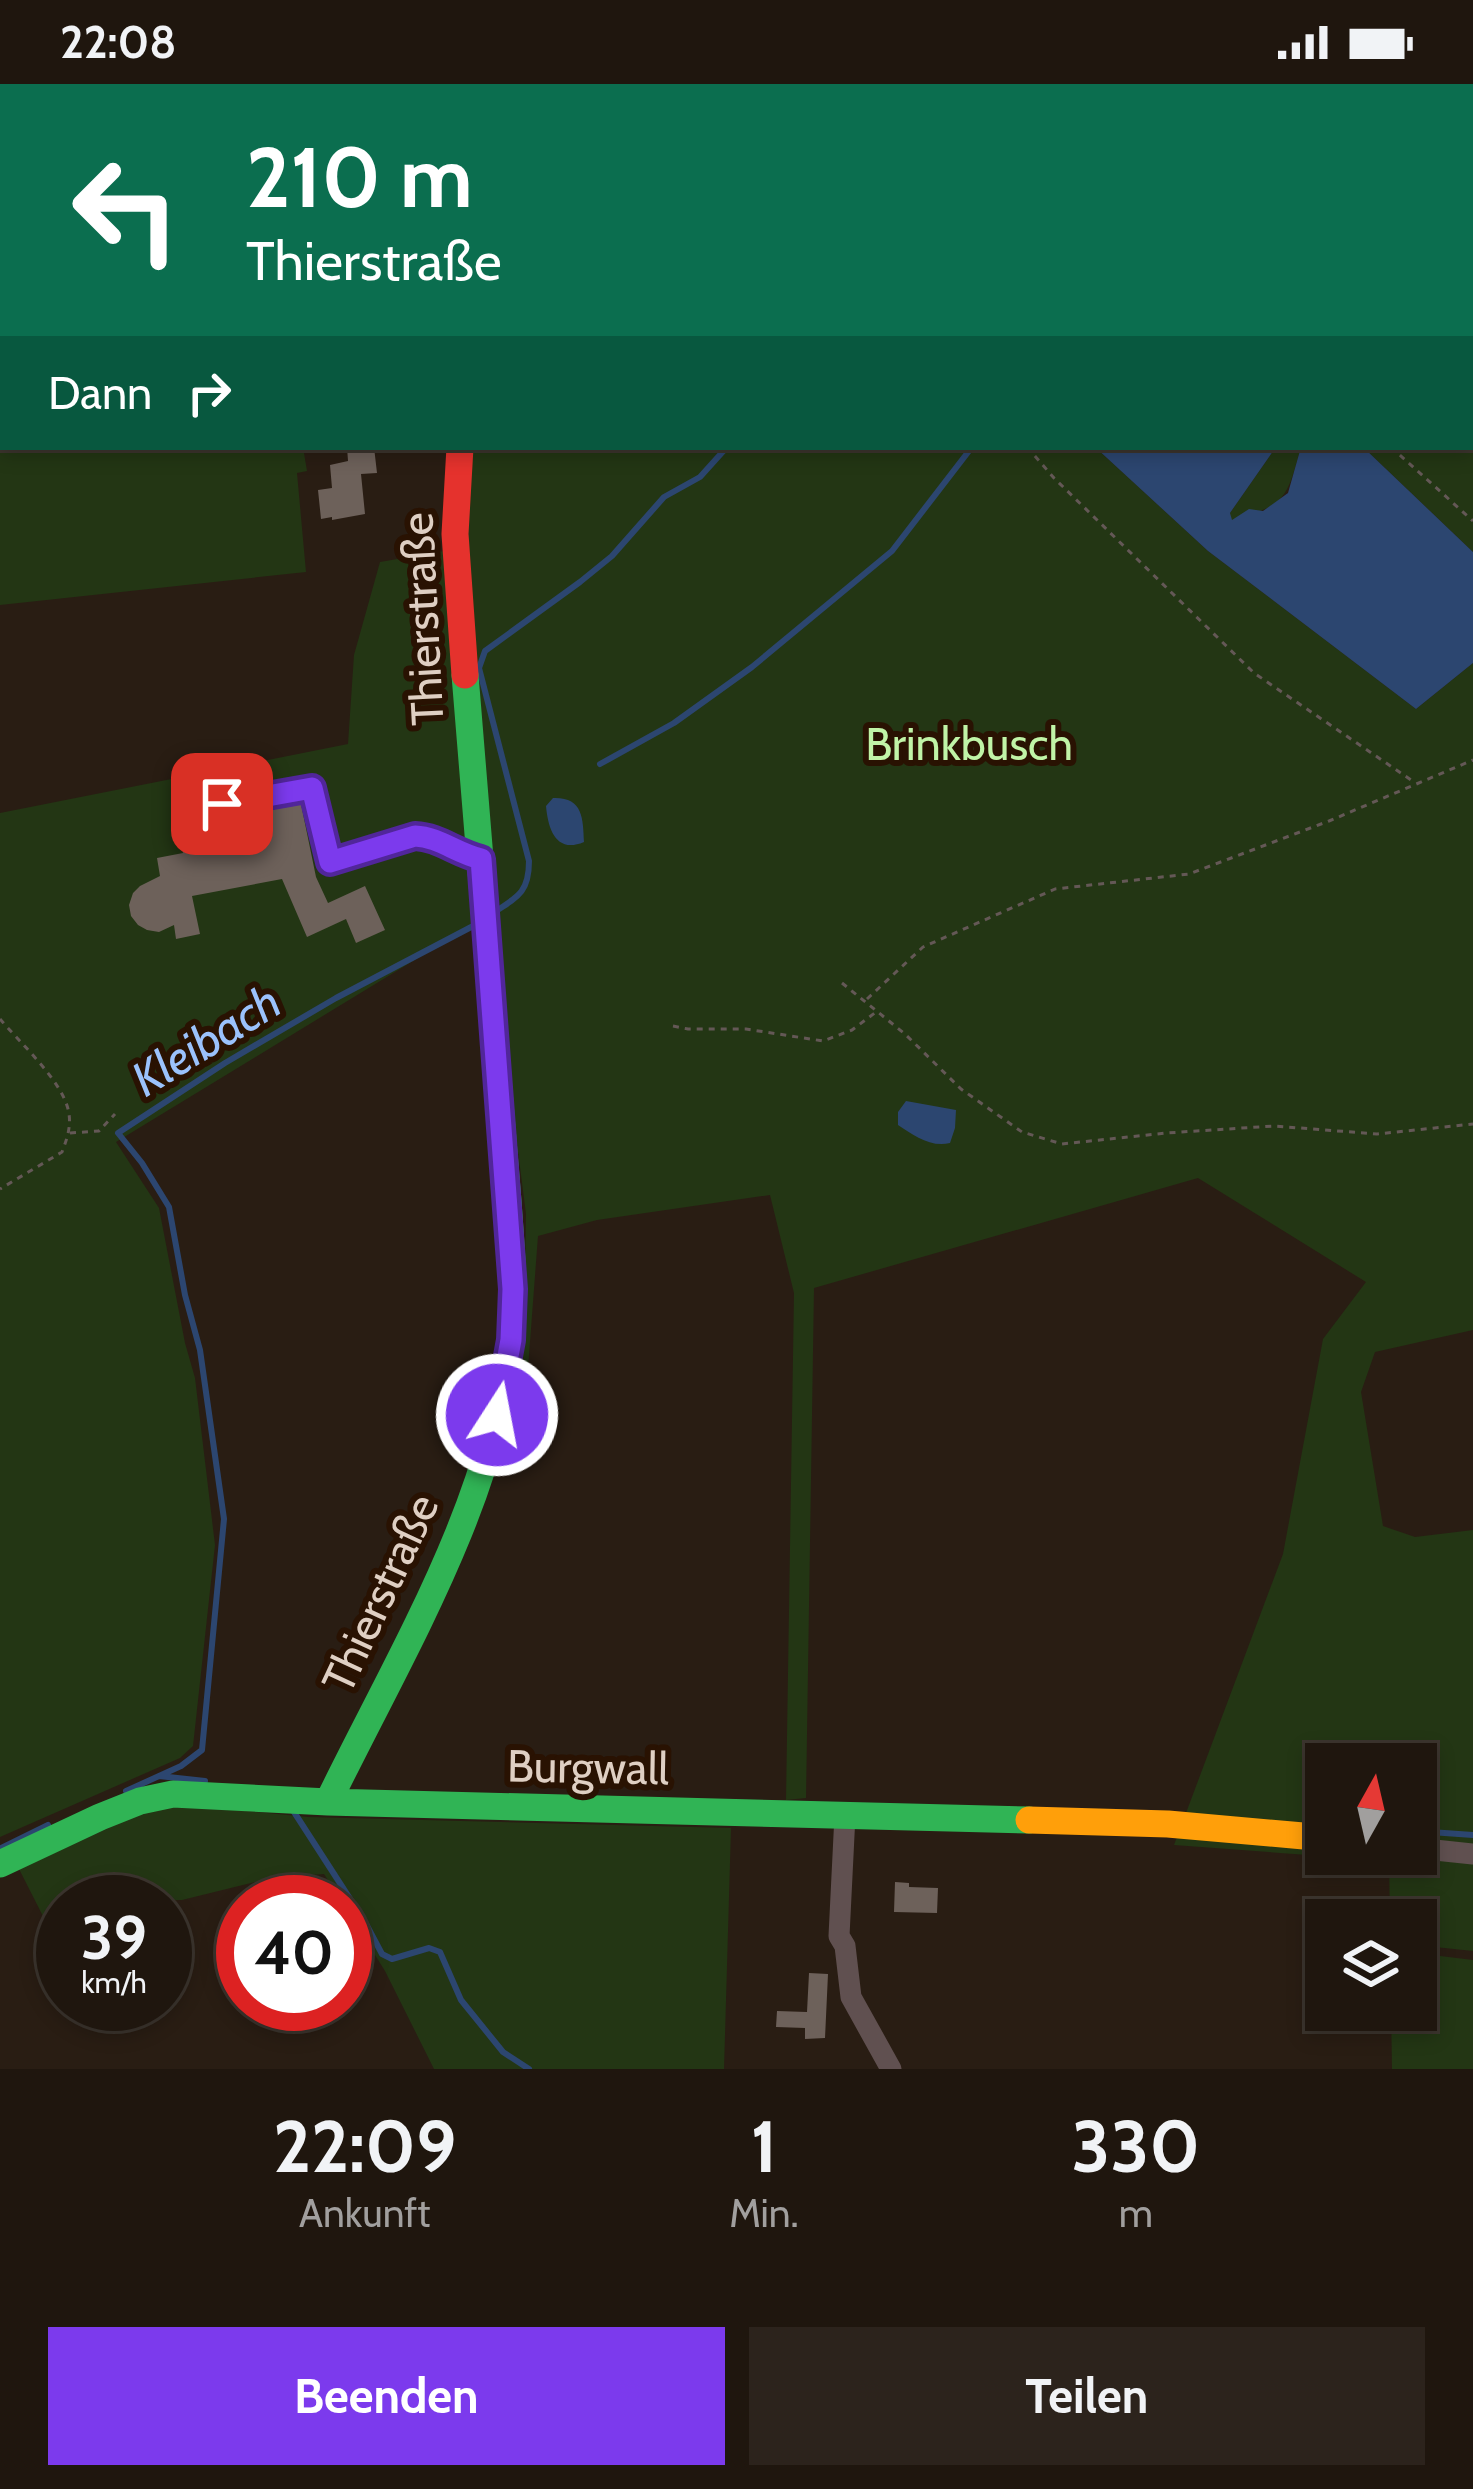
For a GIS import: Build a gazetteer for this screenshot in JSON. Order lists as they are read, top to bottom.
{
  "streets": {
    "street": ["Thierstraße", "Burgwall"]
  },
  "crossings": [
    ["Thierstraße", "Burgwall"]
  ],
  "water": ["Kleibach"],
  "parks": ["Brinkbusch"],
  "north": "top",
  "page": {
    "status": "22:08",
    "turn": ["210 m", "Thierstraße"],
    "then": "Dann",
    "speed": "39 km/h",
    "limit": "40",
    "eta": [
      "22:09",
      "Ankunft",
      "1",
      "Min.",
      "330",
      "m"
    ],
    "buttons": ["Beenden", "Teilen"]
  }
}
